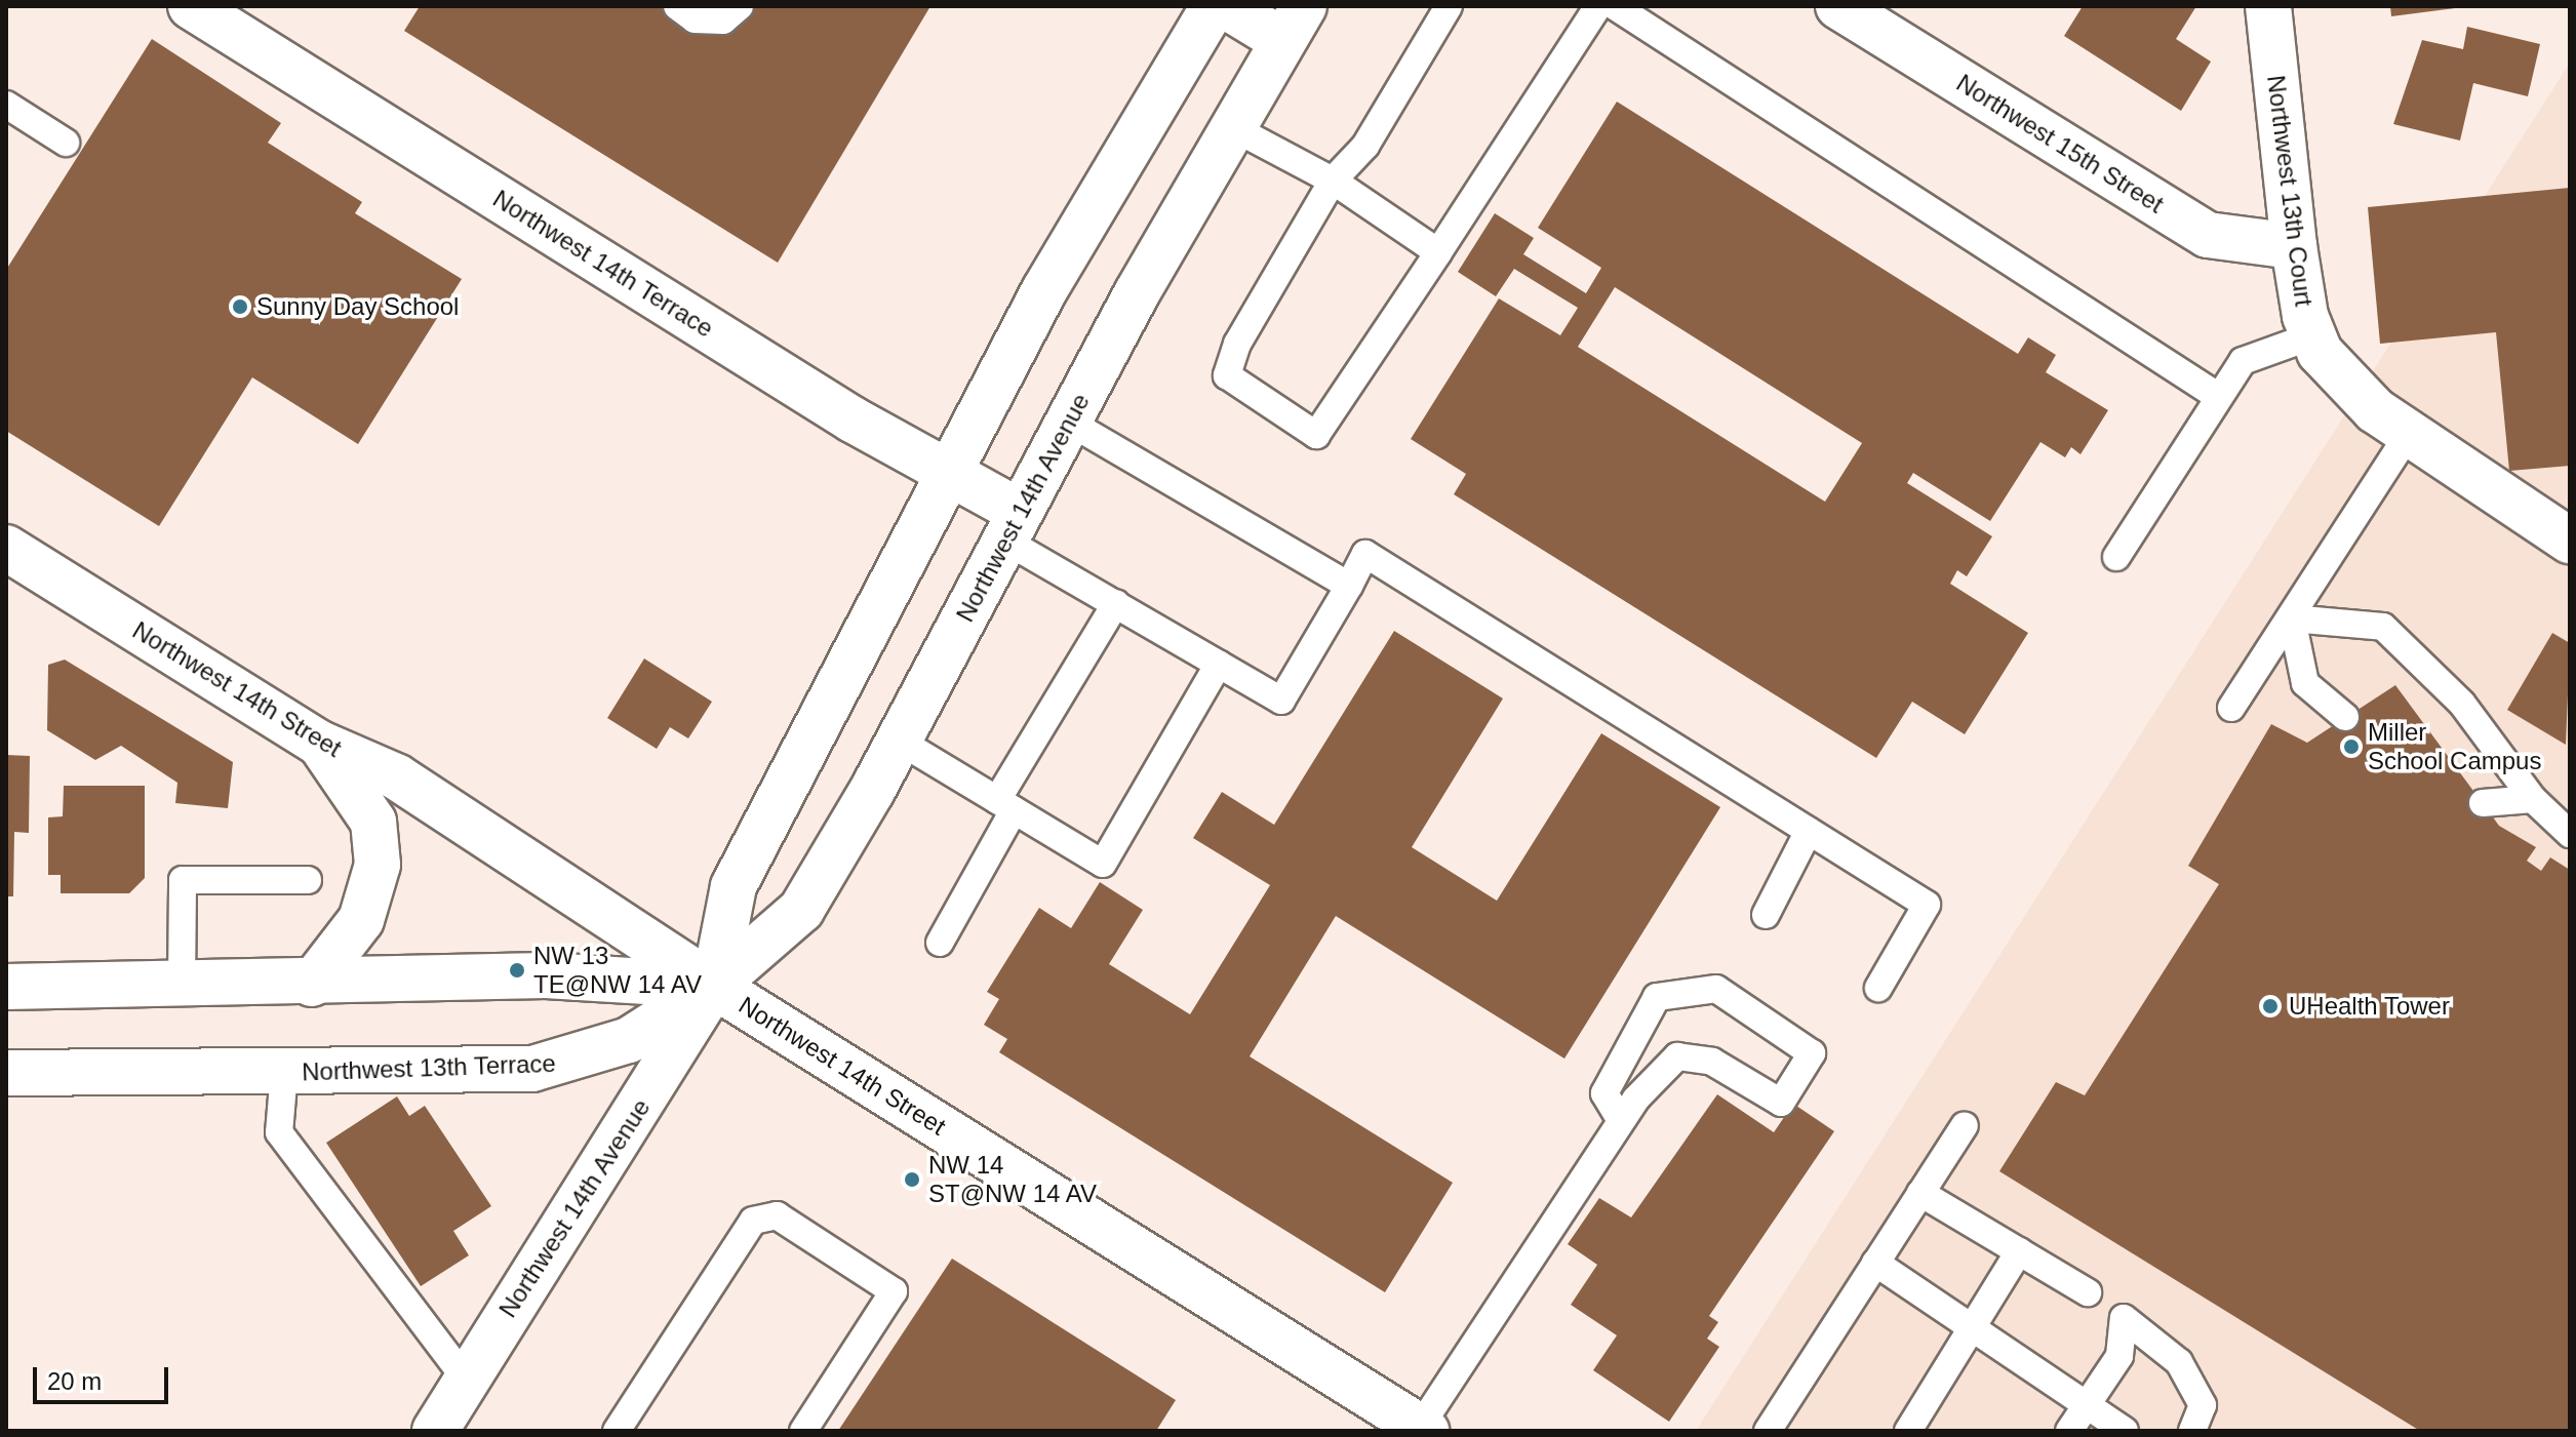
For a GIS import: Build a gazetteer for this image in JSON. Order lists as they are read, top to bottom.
{
  "streets": {
    "street": [
      "Northwest 15th Street",
      "Northwest 13th Court",
      "Northwest 14th Terrace",
      "Northwest 14th Avenue",
      "Northwest 14th Street",
      "Northwest 13th Terrace"
    ]
  },
  "crossings": [
    ["Northwest 15th Street", "Northwest 13th Court"],
    ["Northwest 14th Terrace", "Northwest 14th Avenue"],
    ["Northwest 14th Avenue", "Northwest 14th Street"],
    ["Northwest 14th Avenue", "Northwest 13th Terrace"],
    ["Northwest 14th Street", "Northwest 13th Terrace"]
  ],
  "places": [
    "Sunny Day School",
    "Miller School Campus",
    "NW 13 TE@NW 14 AV",
    "UHealth Tower",
    "NW 14 ST@NW 14 AV"
  ],
  "scale_bar": "20 m"
}
